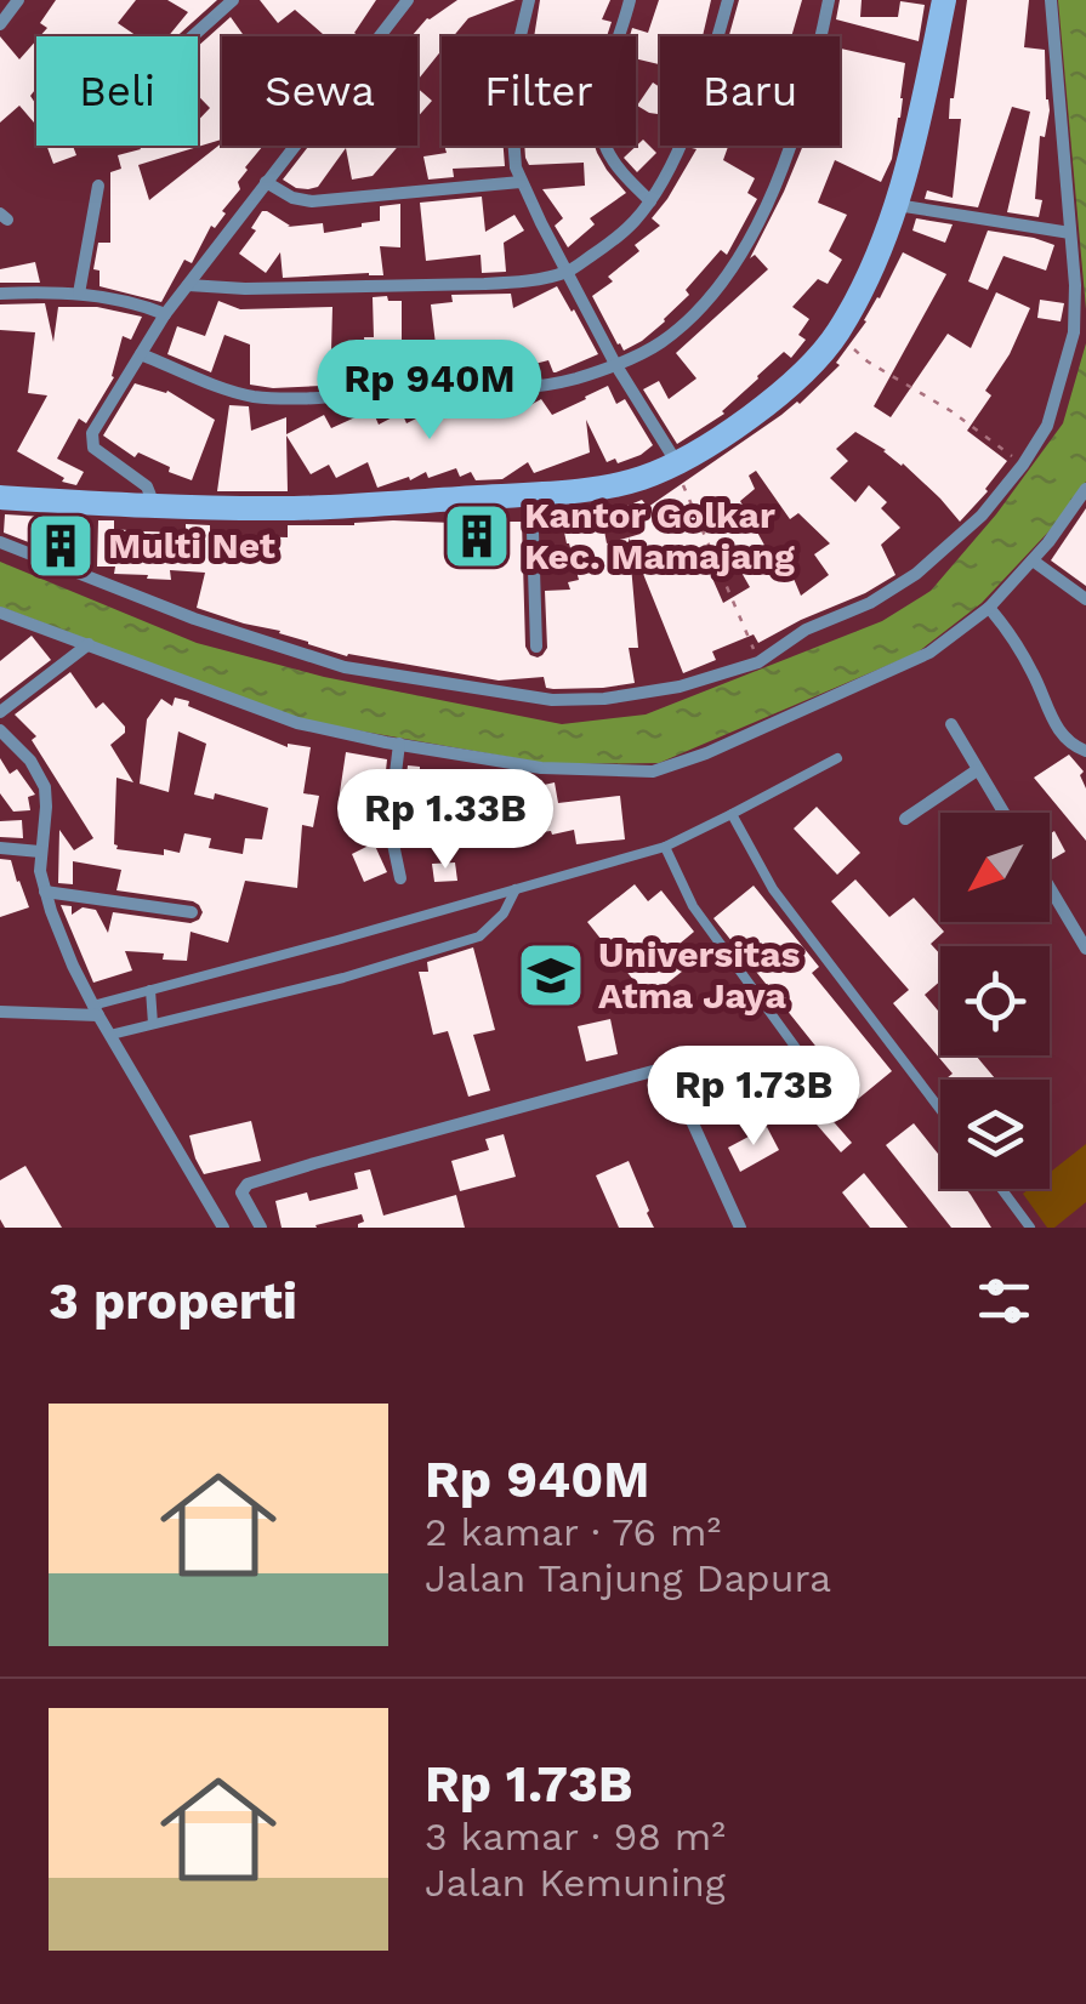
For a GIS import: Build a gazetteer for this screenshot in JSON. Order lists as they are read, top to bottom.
{
  "places": {
    "building": ["Kantor Golkar Kec. Mamajang", "Multi Net"],
    "school or university": ["Universitas Atma Jaya"]
  },
  "north": "bottom left",
  "page": {
    "chip": [
      "Beli",
      "Sewa",
      "Filter",
      "Baru"
    ],
    "price": ["Rp 940M", "Rp 1.33B", "Rp 1.73B"],
    "heading": "3 properti",
    "list": [
      {
        "name": "Rp 940M",
        "note": "2 kamar · 76 m² · Jalan Tanjung Dapura"
      },
      {
        "name": "Rp 1.73B",
        "note": "3 kamar · 98 m² · Jalan Kemuning"
      }
    ]
  }
}
